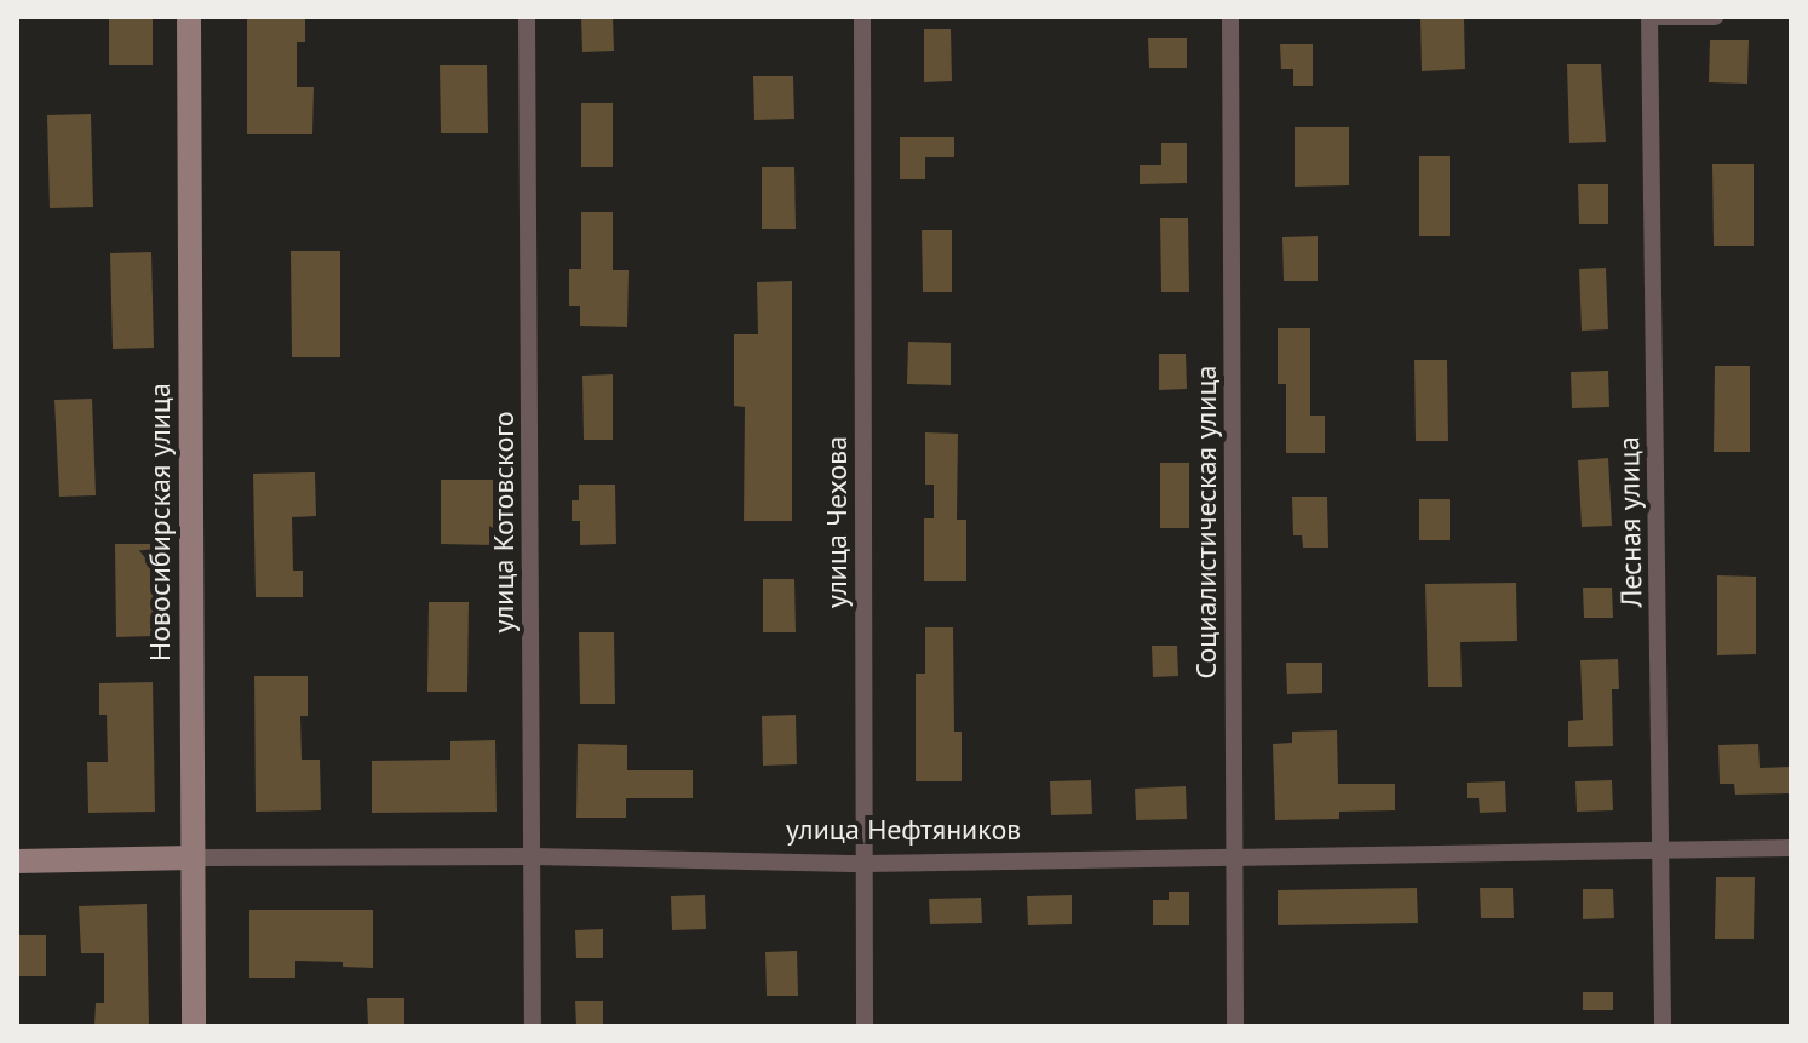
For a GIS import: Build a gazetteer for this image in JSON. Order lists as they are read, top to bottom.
{
  "streets": {
    "main road": ["Новосибирская улица", "улица Нефтяников"],
    "street": [
      "улица Котовского",
      "улица Чехова",
      "Социалистическая улица",
      "Лесная улица"
    ]
  },
  "crossings": [
    ["Новосибирская улица", "улица Нефтяников"],
    ["улица Котовского", "улица Нефтяников"],
    ["улица Чехова", "улица Нефтяников"],
    ["Социалистическая улица", "улица Нефтяников"],
    ["Лесная улица", "улица Нефтяников"]
  ]
}
